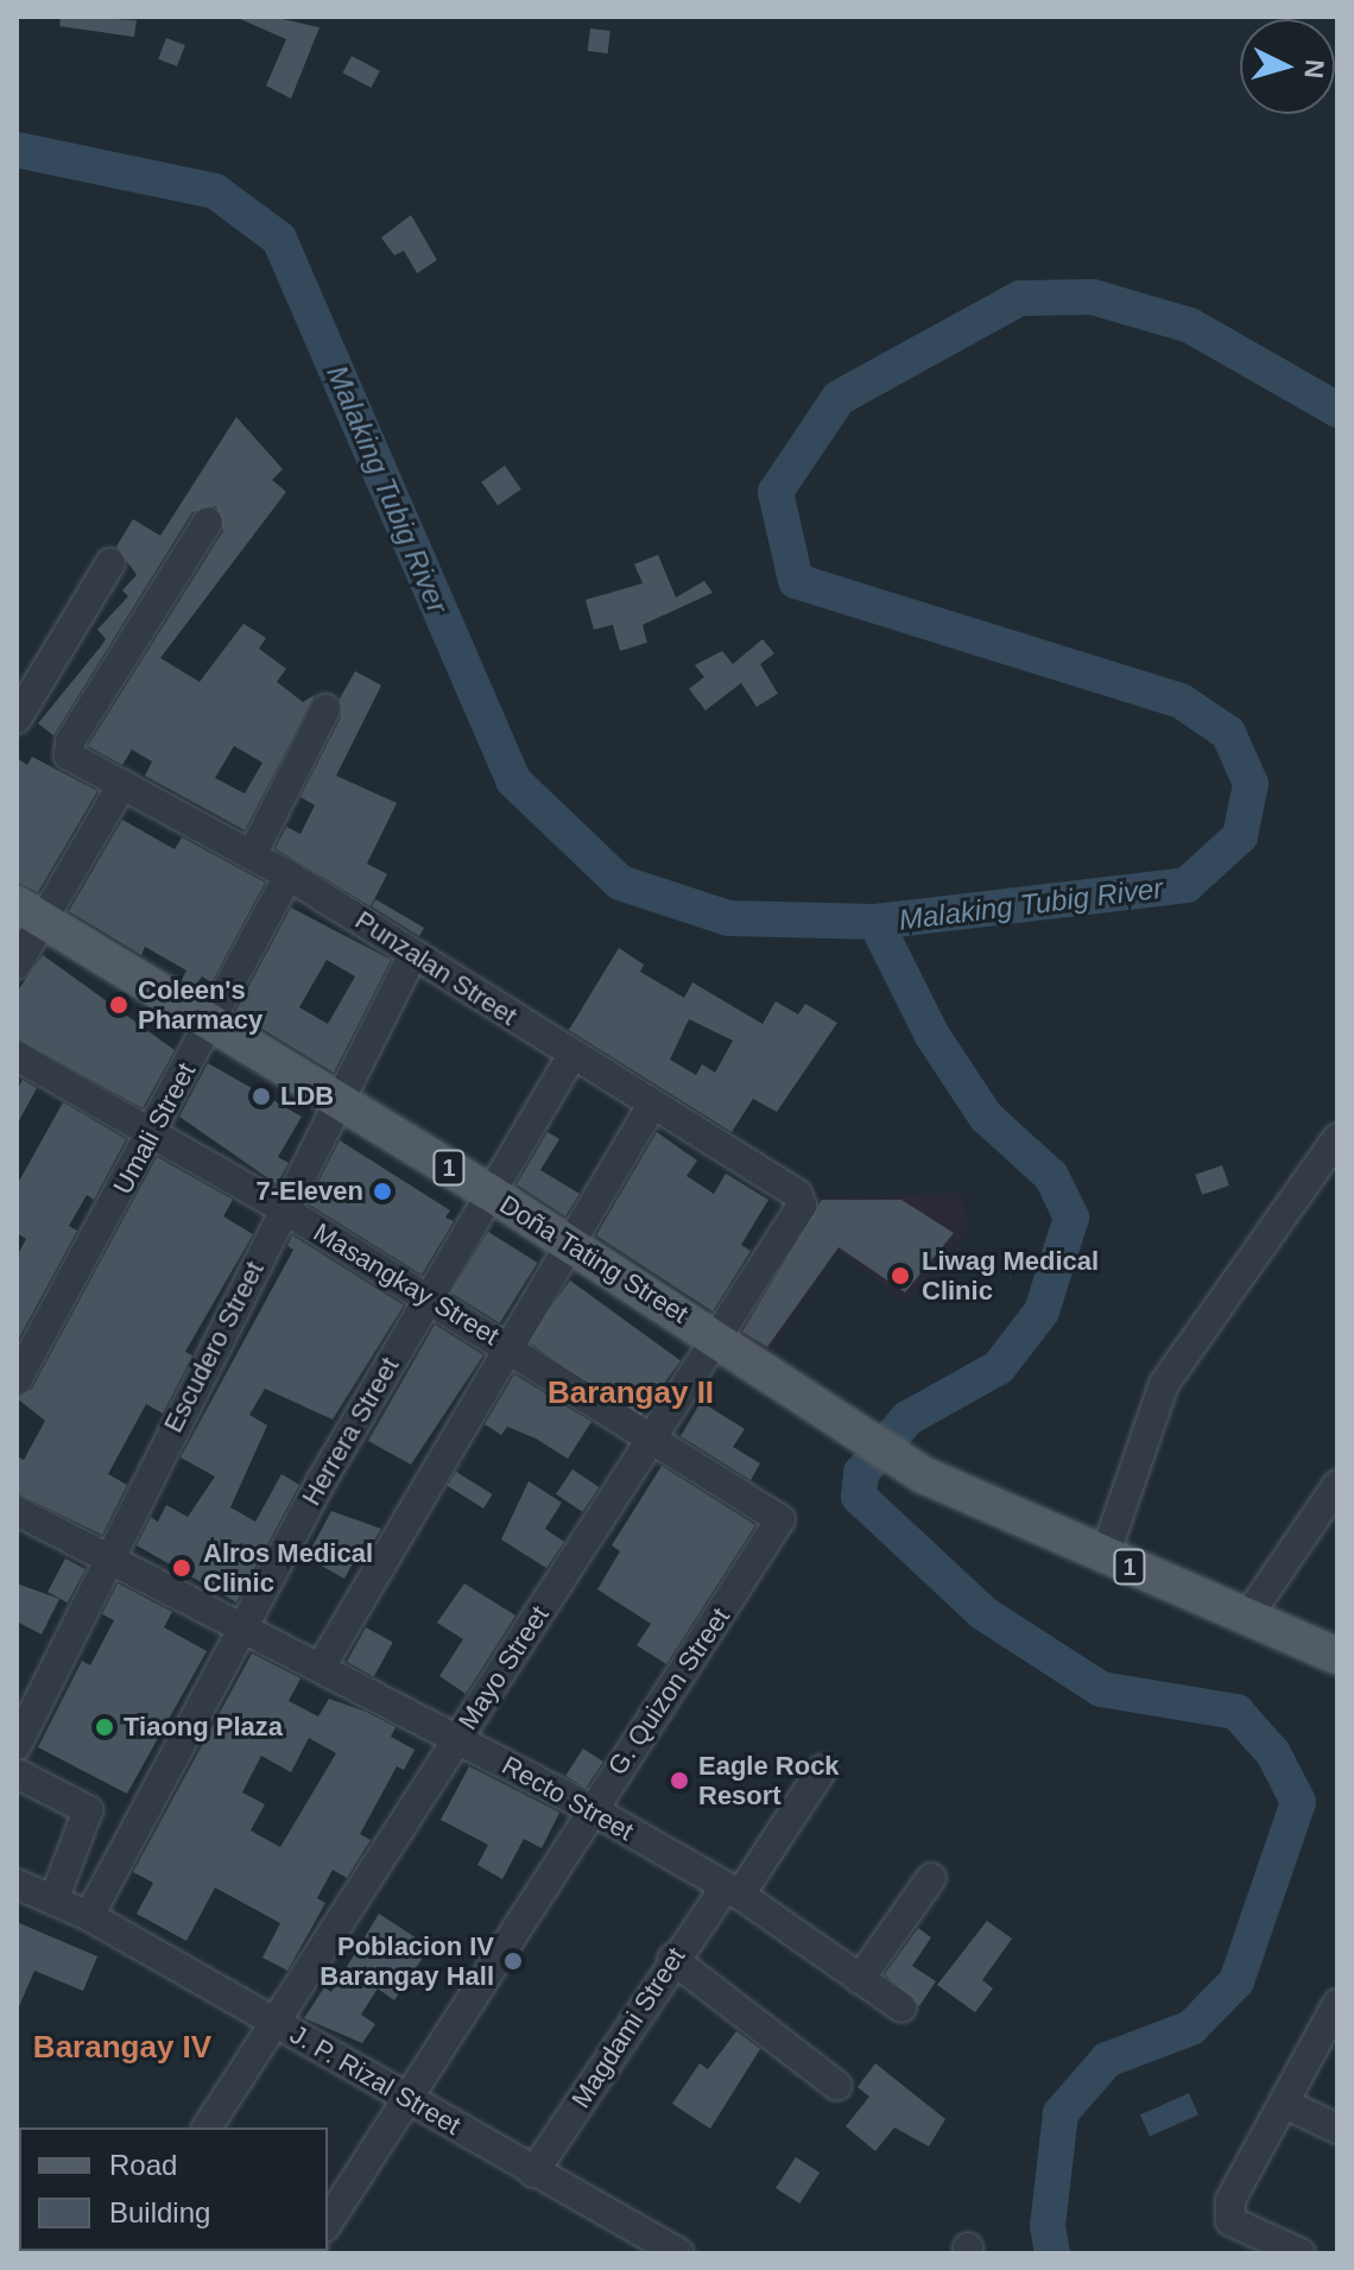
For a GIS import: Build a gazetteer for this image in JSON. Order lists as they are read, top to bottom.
{
  "streets": {
    "main road": ["1", "Doña Tating Street"],
    "street": [
      "Punzalan Street",
      "Umali Street",
      "Masangkay Street",
      "Escudero Street",
      "Herrera Street",
      "Mayo Street",
      "G. Quizon Street",
      "Recto Street",
      "Magdami Street",
      "J. P. Rizal Street"
    ]
  },
  "crossings": [
    ["Punzalan Street", "Umali Street"],
    ["Punzalan Street", "Escudero Street"],
    ["Punzalan Street", "Herrera Street"],
    ["Punzalan Street", "Mayo Street"],
    ["Umali Street", "Doña Tating Street"],
    ["Umali Street", "Masangkay Street"],
    ["1", "Doña Tating Street"],
    ["Doña Tating Street", "Escudero Street"],
    ["Doña Tating Street", "Herrera Street"],
    ["Doña Tating Street", "Mayo Street"],
    ["Masangkay Street", "Escudero Street"],
    ["Masangkay Street", "Herrera Street"],
    ["Masangkay Street", "Mayo Street"],
    ["Masangkay Street", "G. Quizon Street"],
    ["Escudero Street", "Recto Street"],
    ["Herrera Street", "Recto Street"],
    ["Herrera Street", "J. P. Rizal Street"],
    ["Mayo Street", "Recto Street"],
    ["Mayo Street", "J. P. Rizal Street"],
    ["G. Quizon Street", "Recto Street"],
    ["G. Quizon Street", "J. P. Rizal Street"],
    ["Recto Street", "Magdami Street"],
    ["Magdami Street", "J. P. Rizal Street"]
  ],
  "districts": ["Barangay II", "Barangay IV"],
  "water": ["Malaking Tubig River"],
  "places": [
    "Coleen's Pharmacy",
    "LDB",
    "7-Eleven",
    "Liwag Medical Clinic",
    "Alros Medical Clinic",
    "Tiaong Plaza",
    "Eagle Rock Resort",
    "Poblacion IV Barangay Hall"
  ],
  "legend": ["Road", "Building"],
  "north": "right"
}
